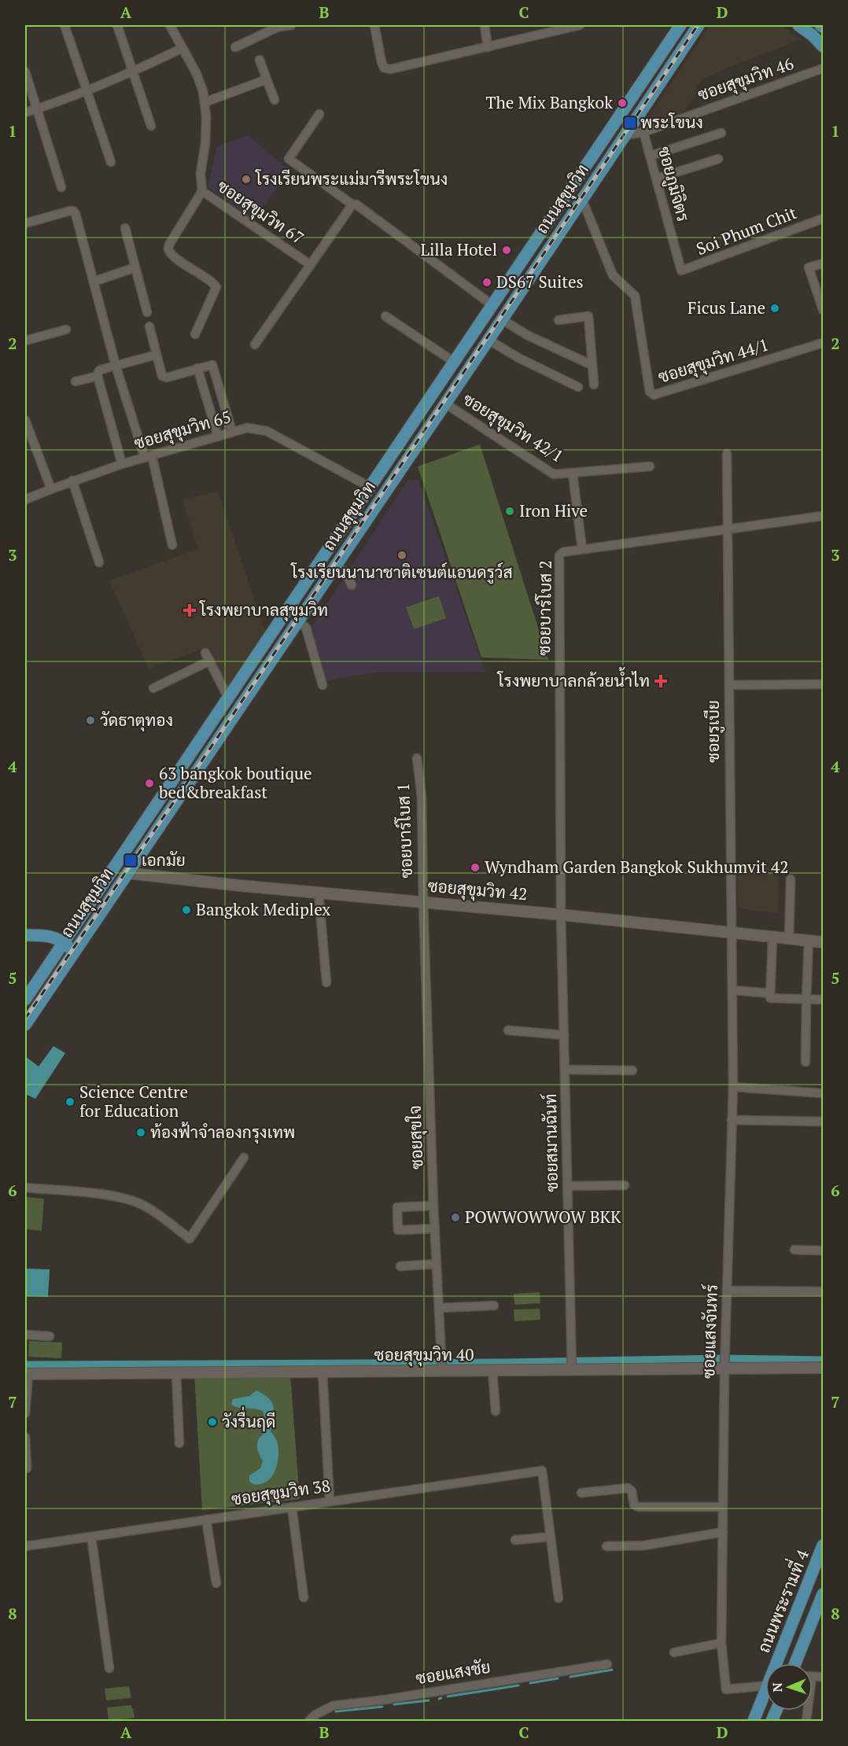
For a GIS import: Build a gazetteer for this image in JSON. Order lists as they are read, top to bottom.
{
  "streets": {
    "main road": ["ถนนสุขุมวิท", "ถนนพระรามที่ 4"],
    "street": [
      "ซอยสุขุมวิท 46",
      "ซอยภูมิจิตร",
      "ซอยสุขุมวิท 67",
      "Soi Phum Chit",
      "ซอยสุขุมวิท 44/1",
      "ซอยสุขุมวิท 42/1",
      "ซอยสุขุมวิท 65",
      "ซอยบาร์โบส 2",
      "ซอยรูเบีย",
      "ซอยบาร์โบส 1",
      "ซอยสุขุมวิท 42",
      "ซอยสุขใจ",
      "ซอยสมานฉันท์",
      "ซอยแสงจันทร์",
      "ซอยสุขุมวิท 40",
      "ซอยสุขุมวิท 38",
      "ซอยแสงชัย"
    ]
  },
  "crossings": [
    ["ซอยสุขุมวิท 46", "ซอยภูมิจิตร"],
    ["ซอยสุขุมวิท 46", "ถนนสุขุมวิท"],
    ["ซอยภูมิจิตร", "Soi Phum Chit"],
    ["ถนนสุขุมวิท", "ซอยสุขุมวิท 44/1"],
    ["ถนนสุขุมวิท", "ซอยสุขุมวิท 42/1"],
    ["ถนนสุขุมวิท", "ซอยสุขุมวิท 65"],
    ["ถนนสุขุมวิท", "ซอยสุขุมวิท 42"],
    ["ซอยบาร์โบส 2", "ซอยรูเบีย"],
    ["ซอยบาร์โบส 2", "ซอยสุขุมวิท 42"],
    ["ซอยบาร์โบส 2", "ซอยสมานฉันท์"],
    ["ซอยรูเบีย", "ซอยสุขุมวิท 42"],
    ["ซอยรูเบีย", "ซอยแสงจันทร์"],
    ["ซอยบาร์โบส 1", "ซอยสุขุมวิท 42"],
    ["ซอยบาร์โบส 1", "ซอยสุขใจ"],
    ["ซอยสุขุมวิท 42", "ซอยสุขใจ"],
    ["ซอยสุขุมวิท 42", "ซอยสมานฉันท์"],
    ["ซอยสุขุมวิท 42", "ซอยแสงจันทร์"],
    ["ซอยสุขใจ", "ซอยสุขุมวิท 40"],
    ["ซอยสมานฉันท์", "ซอยสุขุมวิท 40"],
    ["ซอยแสงจันทร์", "ซอยสุขุมวิท 40"]
  ],
  "places": {
    "other": [
      "The Mix Bangkok",
      "โรงเรียนพระแม่มารีพระโขนง",
      "Lilla Hotel",
      "DS67 Suites",
      "Ficus Lane",
      "Iron Hive",
      "โรงเรียนนานาชาติเซนต์แอนดรูว์ส",
      "วัดธาตุทอง",
      "63 bangkok boutique bed&breakfast",
      "Wyndham Garden Bangkok Sukhumvit 42",
      "Bangkok Mediplex",
      "Science Centre for Education",
      "ท้องฟ้าจำลองกรุงเทพ",
      "POWWOWWOW BKK",
      "วังรื่นฤดี"
    ],
    "transit": ["พระโขนง", "เอกมัย"],
    "health": ["โรงพยาบาลสุขุมวิท", "โรงพยาบาลกล้วยน้ำไท"]
  },
  "north": "left",
  "grid": {
    "columns": [
      "A",
      "B",
      "C",
      "D"
    ],
    "rows": [
      "1",
      "2",
      "3",
      "4",
      "5",
      "6",
      "7",
      "8"
    ]
  }
}
